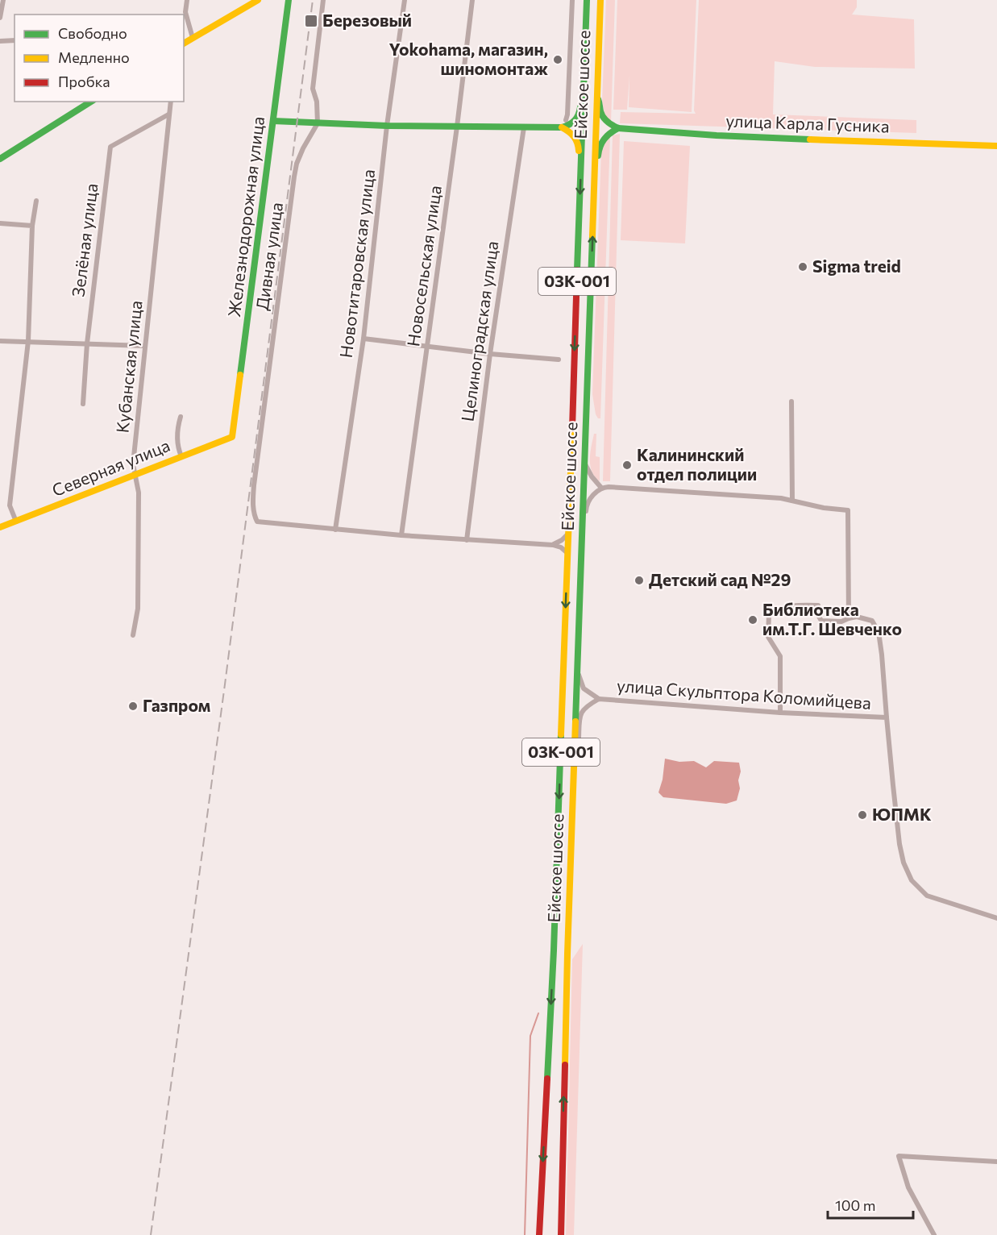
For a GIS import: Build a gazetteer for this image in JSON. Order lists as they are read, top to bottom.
{
  "streets": {
    "main road": [
      "Ейское шоссе",
      "улица Карла Гусника",
      "Железнодорожная улица",
      "03К-001",
      "Северная улица"
    ],
    "street": [
      "Зелёная улица",
      "Дивная улица",
      "Новотитаровская улица",
      "Новосельская улица",
      "Целиноградская улица",
      "Кубанская улица",
      "улица Скульптора Коломийцева"
    ]
  },
  "crossings": [
    ["Ейское шоссе", "03К-001"],
    ["Железнодорожная улица", "Северная улица"],
    ["Зелёная улица", "Кубанская улица"],
    ["Дивная улица", "Новотитаровская улица"],
    ["Кубанская улица", "Северная улица"]
  ],
  "places": {
    "transit": ["Березовый"],
    "other": [
      "Yokohama, магазин, шиномонтаж",
      "Sigma treid",
      "Калининский отдел полиции",
      "Детский сад №29",
      "Библиотека им.Т.Г. Шевченко",
      "Газпром",
      "ЮПМК"
    ]
  },
  "legend": ["Свободно", "Медленно", "Пробка"],
  "scale_bar": "100 m"
}
